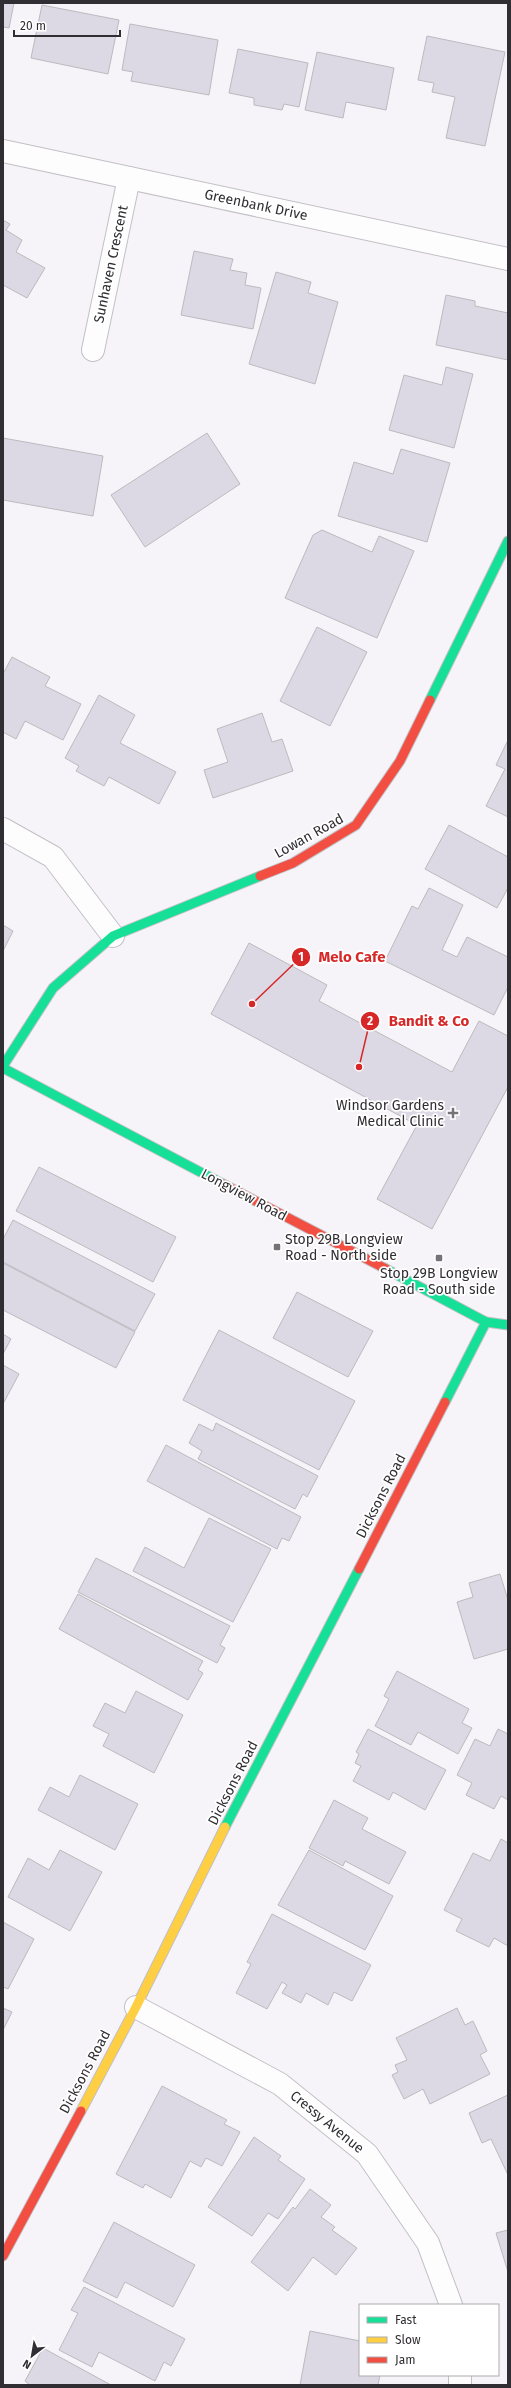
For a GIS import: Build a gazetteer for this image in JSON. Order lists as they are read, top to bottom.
{
  "streets": {
    "street": [
      "Greenbank Drive",
      "Sunhaven Crescent",
      "Lowan Road",
      "Longview Road",
      "Dicksons Road",
      "Cressy Avenue"
    ]
  },
  "crossings": [
    ["Greenbank Drive", "Sunhaven Crescent"],
    ["Lowan Road", "Longview Road"],
    ["Longview Road", "Dicksons Road"],
    ["Dicksons Road", "Cressy Avenue"]
  ],
  "places": {
    "other": ["Melo Cafe", "Bandit & Co"],
    "health": ["Windsor Gardens Medical Clinic"],
    "transit": ["Stop 29B Longview Road - North side", "Stop 29B Longview Road - South side"]
  },
  "legend": ["Fast", "Slow", "Jam"],
  "scale_bar": "20 m",
  "north": "bottom left"
}
